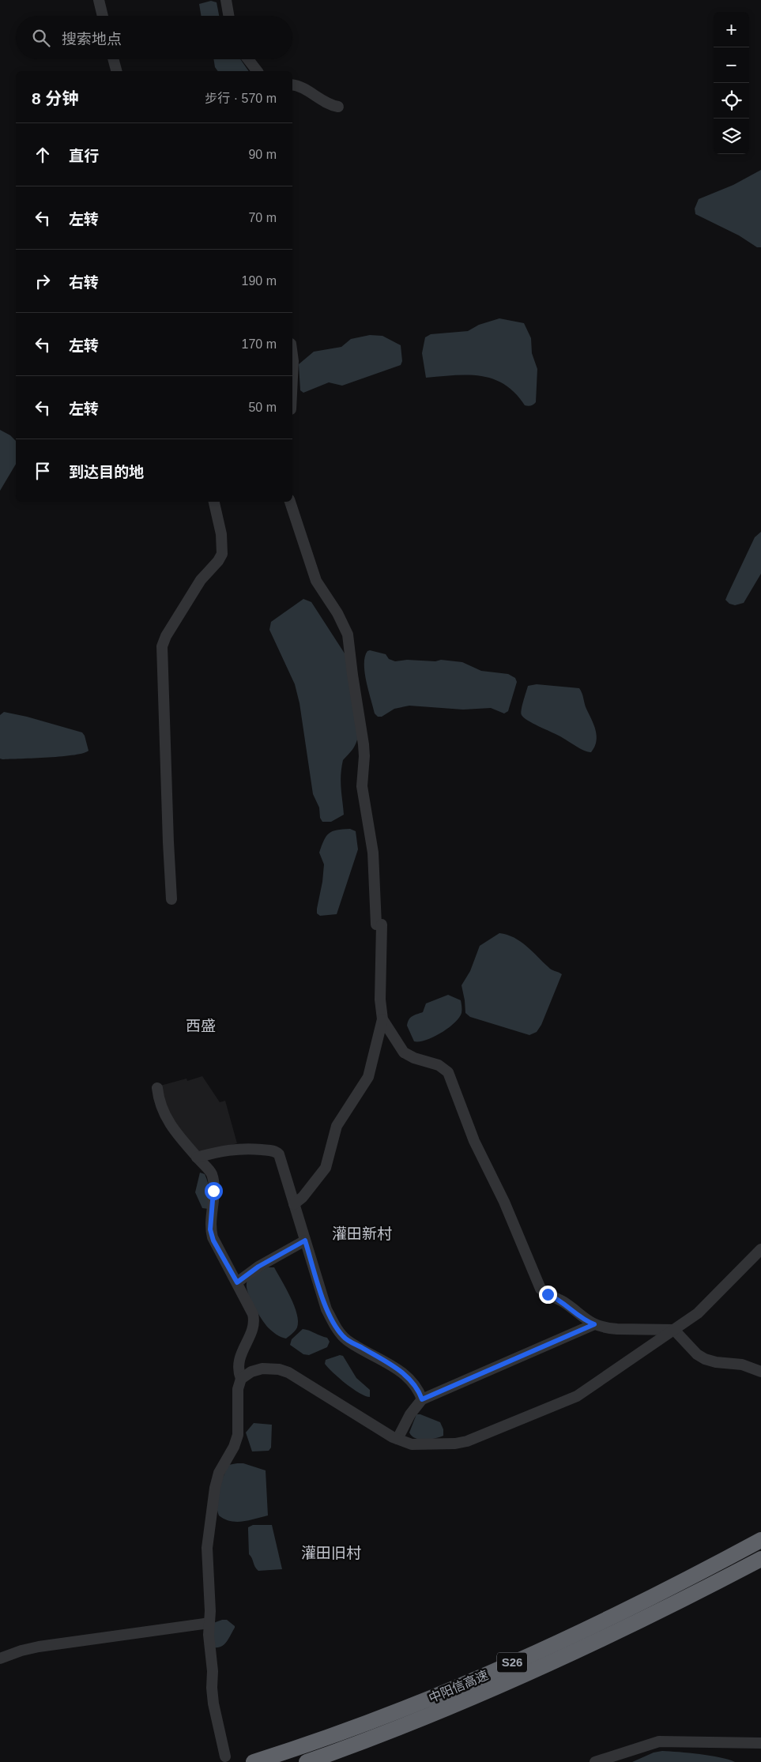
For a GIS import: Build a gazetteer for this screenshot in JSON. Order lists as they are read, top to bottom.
{
  "streets": {
    "highway": ["S26", "中阳信高速"]
  },
  "districts": ["西盛", "灌田新村", "灌田旧村"],
  "page": {
    "map_buttons": ["+", "−"],
    "search": "搜索地点",
    "heading": ["8 分钟", "步行 · 570 m"],
    "list": [
      ["直行", "90 m"],
      ["左转", "70 m"],
      ["右转", "190 m"],
      ["左转", "170 m"],
      ["左转", "50 m"],
      "到达目的地"
    ]
  }
}
